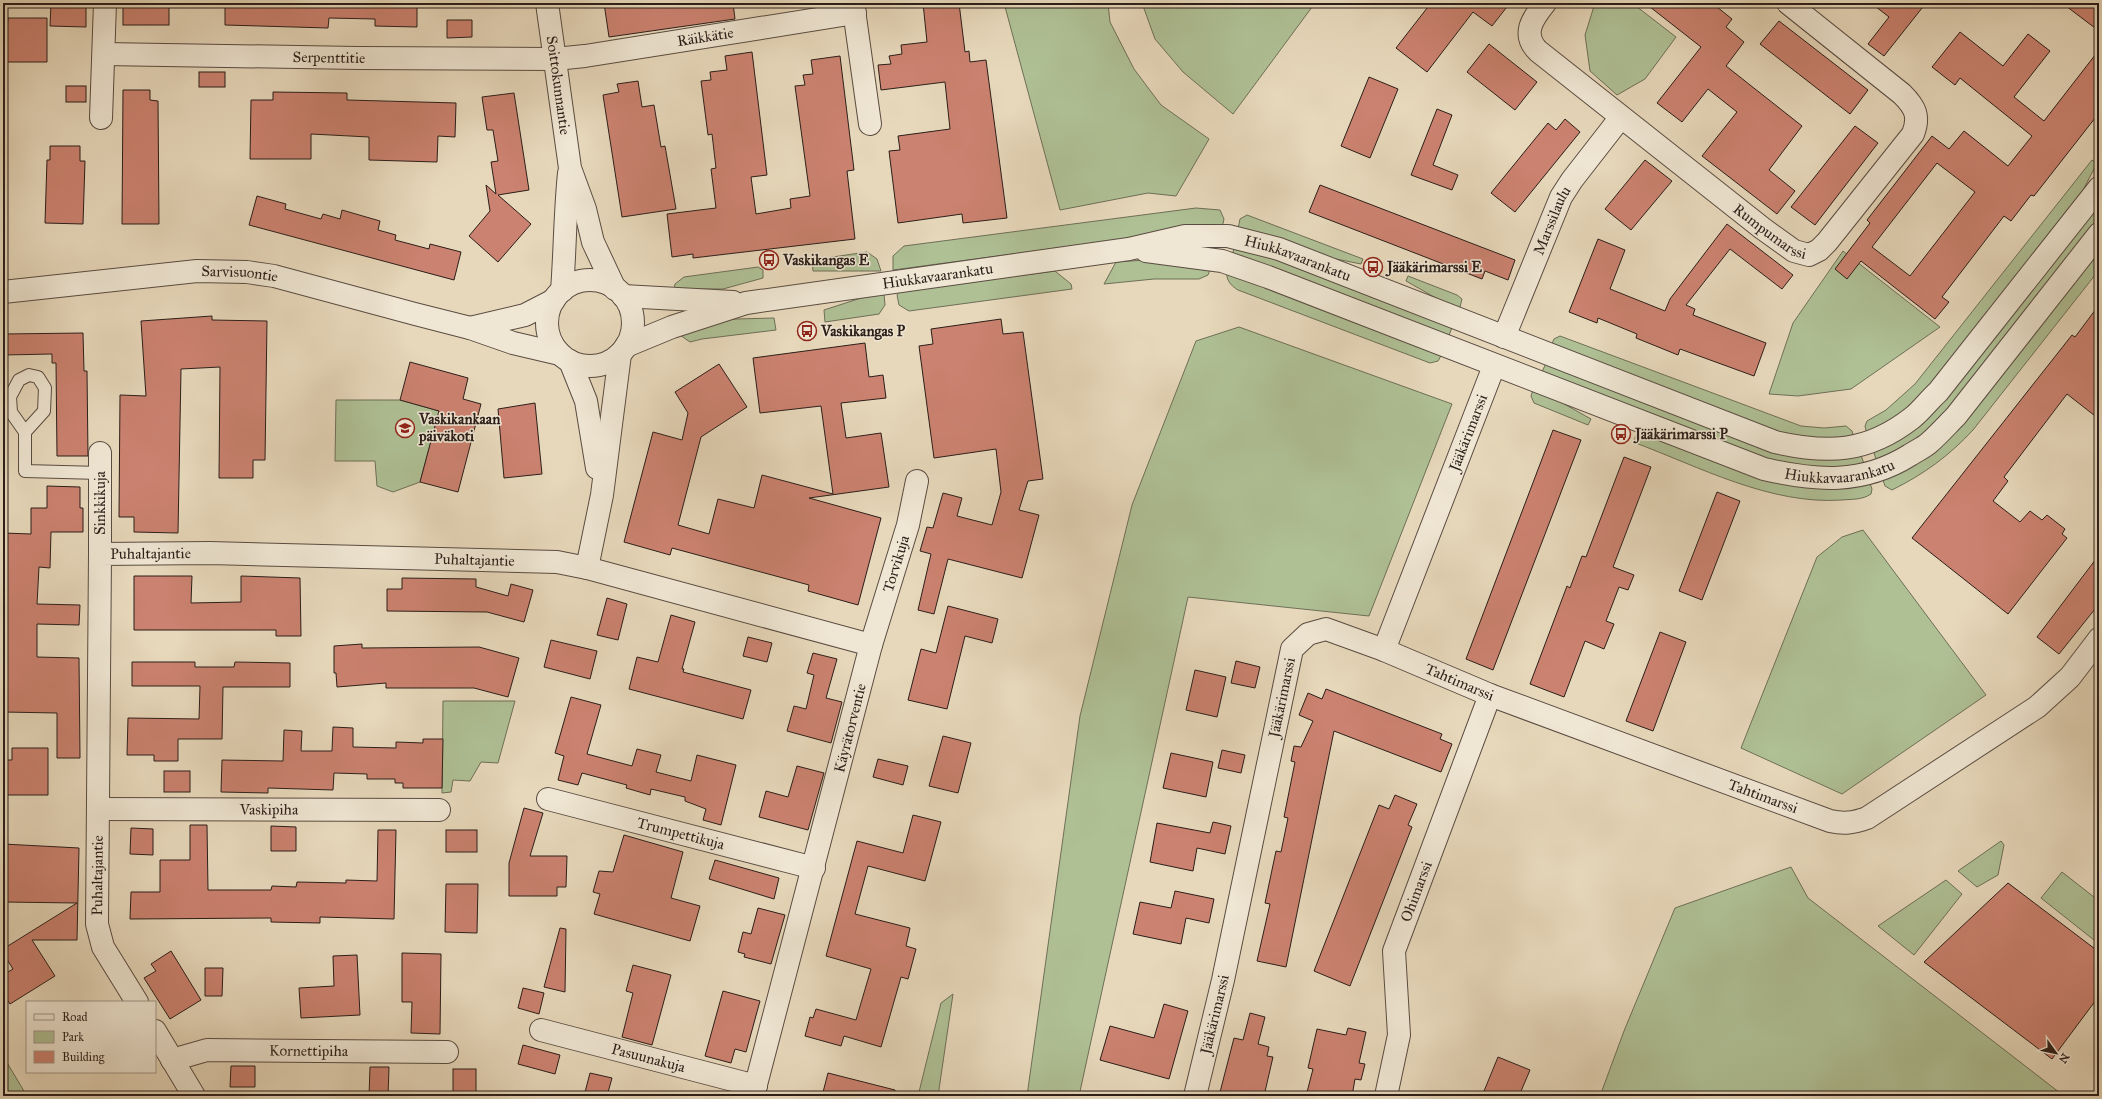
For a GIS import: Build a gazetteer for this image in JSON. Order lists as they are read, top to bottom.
{
  "streets": {
    "street": [
      "Räikkätie",
      "Serpenttitie",
      "Soittokunnantie",
      "Marssilaulu",
      "Rumpumarssi",
      "Hiukkavaarankatu",
      "Sarvisuontie",
      "Jääkärimarssi",
      "Sinkkikuja",
      "Puhaltajantie",
      "Torvikuja",
      "Tahtimarssi",
      "Käyrätorventie",
      "Vaskipiha",
      "Trumpettikuja",
      "Ohimarssi",
      "Kornettipiha",
      "Pasuunakuja"
    ]
  },
  "crossings": [
    ["Räikkätie", "Serpenttitie"],
    ["Räikkätie", "Soittokunnantie"],
    ["Serpenttitie", "Soittokunnantie"],
    ["Soittokunnantie", "Hiukkavaarankatu"],
    ["Soittokunnantie", "Sarvisuontie"],
    ["Marssilaulu", "Rumpumarssi"],
    ["Marssilaulu", "Hiukkavaarankatu"],
    ["Hiukkavaarankatu", "Sarvisuontie"],
    ["Hiukkavaarankatu", "Jääkärimarssi"],
    ["Jääkärimarssi", "Tahtimarssi"],
    ["Sinkkikuja", "Puhaltajantie"],
    ["Puhaltajantie", "Vaskipiha"],
    ["Torvikuja", "Käyrätorventie"],
    ["Tahtimarssi", "Ohimarssi"],
    ["Käyrätorventie", "Trumpettikuja"],
    ["Käyrätorventie", "Pasuunakuja"]
  ],
  "places": {
    "bus stop": [
      "Vaskikangas E",
      "Jääkärimarssi E",
      "Vaskikangas P",
      "Jääkärimarssi P"
    ],
    "school or university": ["Vaskikankaan päiväkoti"]
  },
  "legend": ["Road", "Park", "Building"],
  "north": "bottom right"
}
